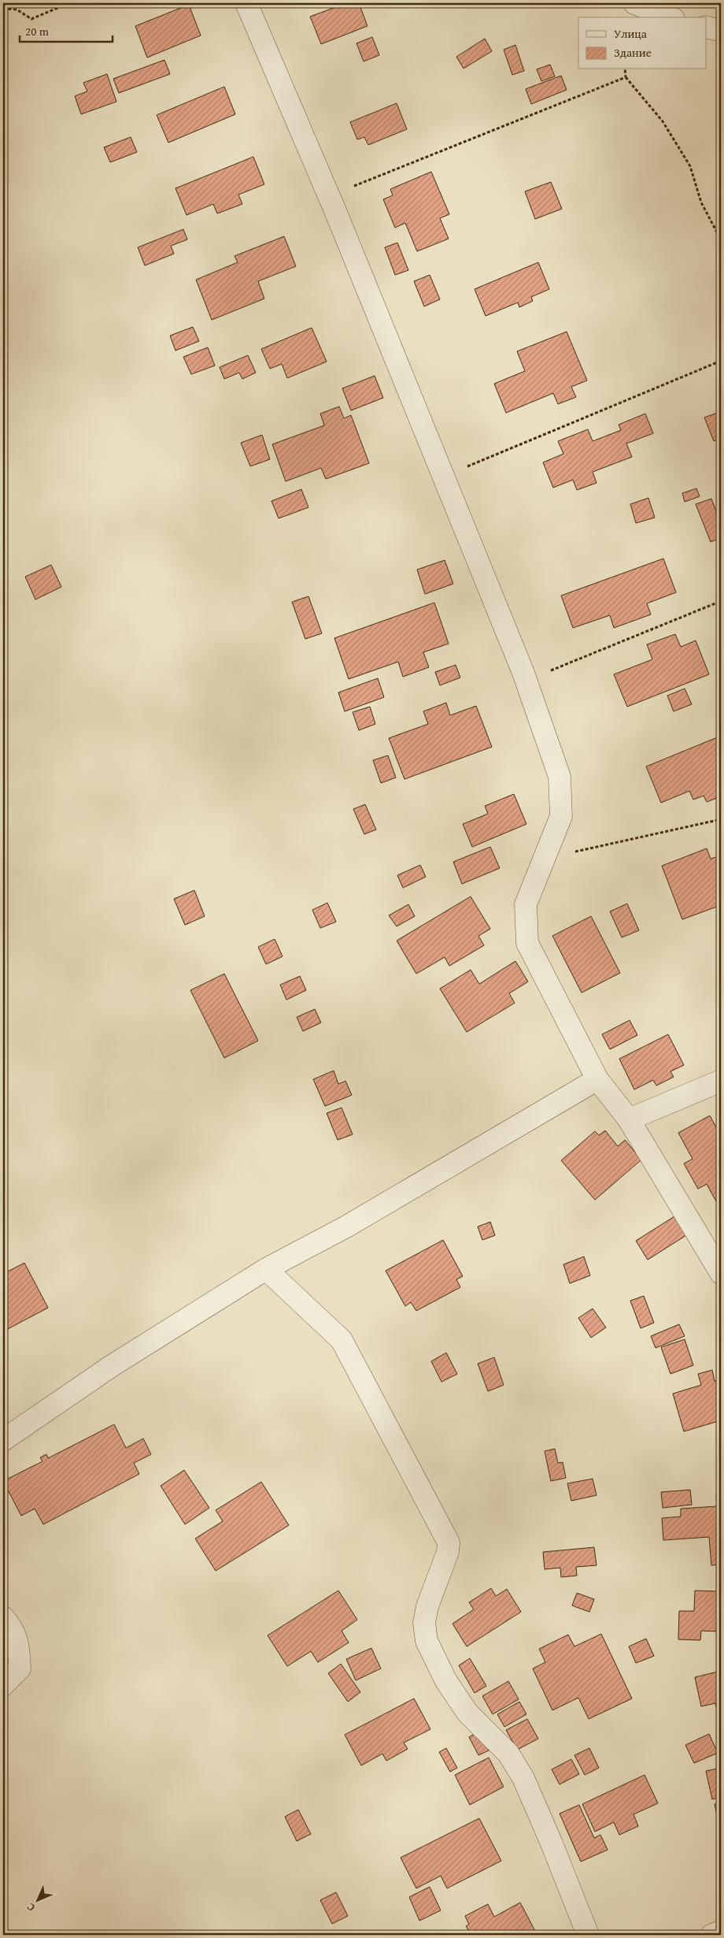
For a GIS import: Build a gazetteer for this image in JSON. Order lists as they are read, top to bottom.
{
  "legend": ["Улица", "Здание"],
  "scale_bar": "20 m",
  "north": "bottom left"
}
